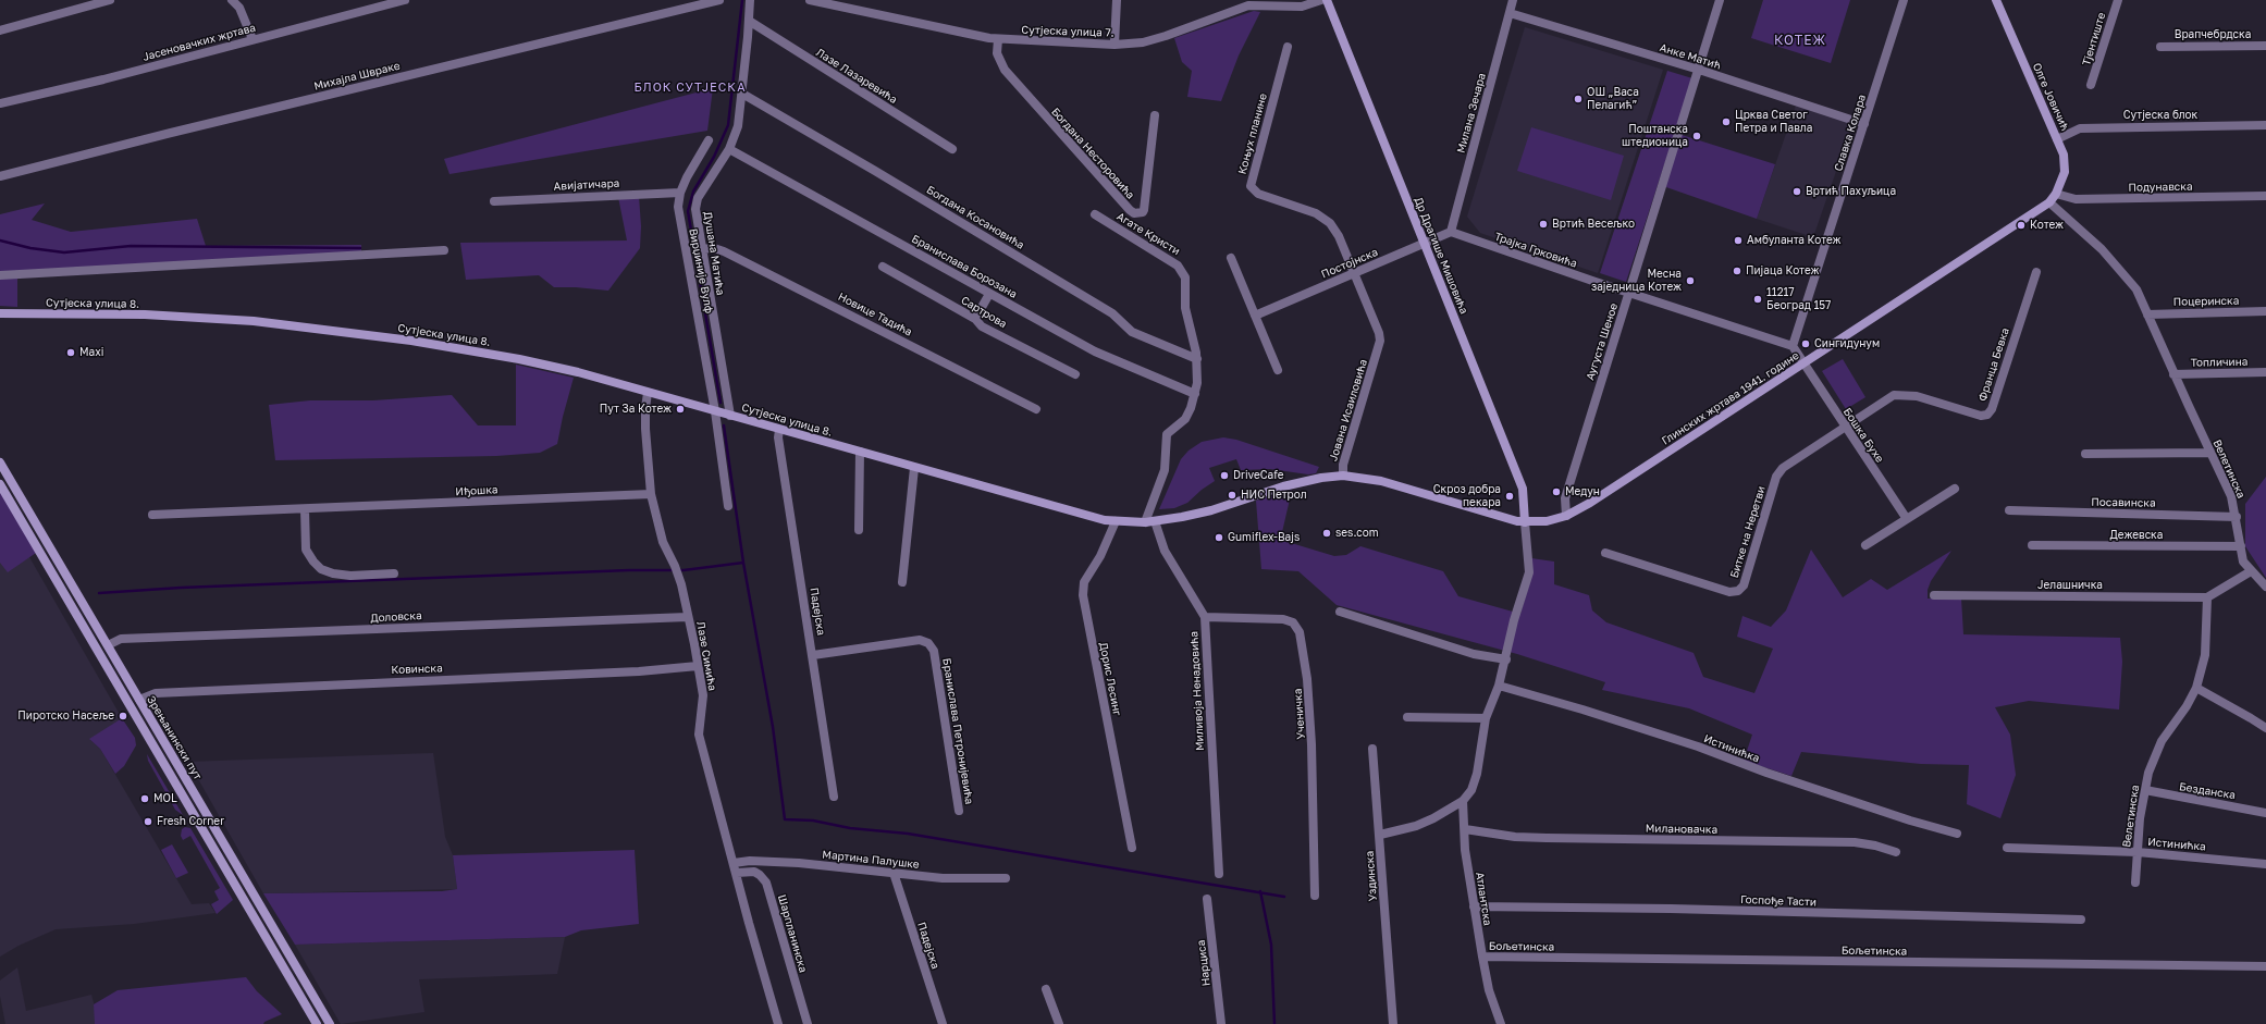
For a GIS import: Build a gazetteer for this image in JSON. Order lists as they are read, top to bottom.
{
  "streets": {
    "street": [
      "Сутјеска улица 7.",
      "Врапчебрдска",
      "Тјентиште",
      "Јасеновачких жртава",
      "Анке Матић",
      "Михајла Швраке",
      "Лазе Лазаревића",
      "Олге Јовичић",
      "Милана Зечара",
      "Сутјеска блок",
      "Славка Колара",
      "Коњух планине",
      "Богдана Несторовића",
      "Авијатичара",
      "Подунавска",
      "Богдана Косановића",
      "Агате Кристи",
      "Трајка Грковића",
      "Душана Матића",
      "Др Драгише Мишовића",
      "Постојнска",
      "Бранислава Борозана",
      "Вирџиније Вулф",
      "Поцеринска",
      "Сутјеска улица 8.",
      "Сартрова",
      "Новице Тадића",
      "Аугуста Шеное",
      "Топличина",
      "Франца Бевка",
      "Глинских жртава 1941. године",
      "Јована Исаиловића",
      "Бошка Бухе",
      "Велетинска",
      "Иђошка",
      "Посавинска",
      "Битке на Неретви",
      "Дежевска",
      "Јелашничка",
      "Падејска",
      "Доловска",
      "Лазе Симића",
      "Ковинска",
      "Дорис Лесинг",
      "Миливоја Ненадовића",
      "Ученичка",
      "Бранислава Петронијевића",
      "Зрењанински пут",
      "Истинићка",
      "Безданска",
      "Милановачка",
      "Мартина Палушке",
      "Уздинска",
      "Атлантска",
      "Госпође Тасти",
      "Шарпланинска",
      "Бољетинска",
      "Нарциса"
    ]
  },
  "crossings": [
    ["Сутјеска улица 7.", "Богдана Несторовића"],
    ["Анке Матић", "Милана Зечара"],
    ["Анке Матић", "Славка Колара"],
    ["Анке Матић", "Аугуста Шеное"],
    ["Лазе Лазаревића", "Душана Матића"],
    ["Олге Јовичић", "Сутјеска блок"],
    ["Олге Јовичић", "Подунавска"],
    ["Олге Јовичић", "Глинских жртава 1941. године"],
    ["Олге Јовичић", "Велетинска"],
    ["Милана Зечара", "Трајка Грковића"],
    ["Милана Зечара", "Постојнска"],
    ["Славка Колара", "Трајка Грковића"],
    ["Коњух планине", "Постојнска"],
    ["Коњух планине", "Јована Исаиловића"],
    ["Авијатичара", "Вирџиније Вулф"],
    ["Богдана Косановића", "Агате Кристи"],
    ["Богдана Косановића", "Душана Матића"],
    ["Агате Кристи", "Бранислава Борозана"],
    ["Агате Кристи", "Сутјеска улица 8."],
    ["Трајка Грковића", "Постојнска"],
    ["Трајка Грковића", "Аугуста Шеное"],
    ["Душана Матића", "Бранислава Борозана"],
    ["Душана Матића", "Сутјеска улица 8."],
    ["Душана Матића", "Новице Тадића"],
    ["Др Драгише Мишовића", "Постојнска"],
    ["Др Драгише Мишовића", "Глинских жртава 1941. године"],
    ["Др Драгише Мишовића", "Јована Исаиловића"],
    ["Др Драгише Мишовића", "Уздинска"],
    ["Постојнска", "Јована Исаиловића"],
    ["Вирџиније Вулф", "Сутјеска улица 8."],
    ["Поцеринска", "Велетинска"],
    ["Сутјеска улица 8.", "Јована Исаиловића"],
    ["Сутјеска улица 8.", "Падејска"],
    ["Сутјеска улица 8.", "Лазе Симића"],
    ["Сутјеска улица 8.", "Дорис Лесинг"],
    ["Сутјеска улица 8.", "Миливоја Ненадовића"],
    ["Аугуста Шеное", "Глинских жртава 1941. године"],
    ["Топличина", "Велетинска"],
    ["Франца Бевка", "Бошка Бухе"],
    ["Франца Бевка", "Битке на Неретви"],
    ["Глинских жртава 1941. године", "Јована Исаиловића"],
    ["Глинских жртава 1941. године", "Бошка Бухе"],
    ["Глинских жртава 1941. године", "Велетинска"],
    ["Глинских жртава 1941. године", "Уздинска"],
    ["Јована Исаиловића", "Уздинска"],
    ["Бошка Бухе", "Битке на Неретви"],
    ["Велетинска", "Посавинска"],
    ["Велетинска", "Дежевска"],
    ["Велетинска", "Јелашничка"],
    ["Велетинска", "Истинићка"],
    ["Велетинска", "Безданска"],
    ["Иђошка", "Лазе Симића"],
    ["Падејска", "Бранислава Петронијевића"],
    ["Падејска", "Мартина Палушке"],
    ["Доловска", "Лазе Симића"],
    ["Доловска", "Зрењанински пут"],
    ["Лазе Симића", "Ковинска"],
    ["Лазе Симића", "Мартина Палушке"],
    ["Лазе Симића", "Шарпланинска"],
    ["Ковинска", "Зрењанински пут"],
    ["Миливоја Ненадовића", "Ученичка"],
    ["Истинићка", "Уздинска"],
    ["Милановачка", "Атлантска"],
    ["Уздинска", "Атлантска"],
    ["Атлантска", "Госпође Тасти"],
    ["Атлантска", "Бољетинска"]
  ],
  "districts": ["КОТЕЖ", "БЛОК СУТЈЕСКА"],
  "places": [
    "ОШ „Васа Пелагић”",
    "Црква Светог Петра и Павла",
    "Поштанска штедионица",
    "Вртић Пахуљица",
    "Вртић Весељко",
    "Котеж",
    "Амбуланта Котеж",
    "Пијаца Котеж",
    "Месна заједница Котеж",
    "11217 Београд 157",
    "Сингидунум",
    "Maxi",
    "Пут За Котеж",
    "DriveCafe",
    "Медун",
    "НИС Петрол",
    "Скроз добра пекара",
    "ses.com",
    "Gumiflex-Bajs",
    "Пиротско Насеље",
    "MOL",
    "Fresh Corner"
  ]
}
